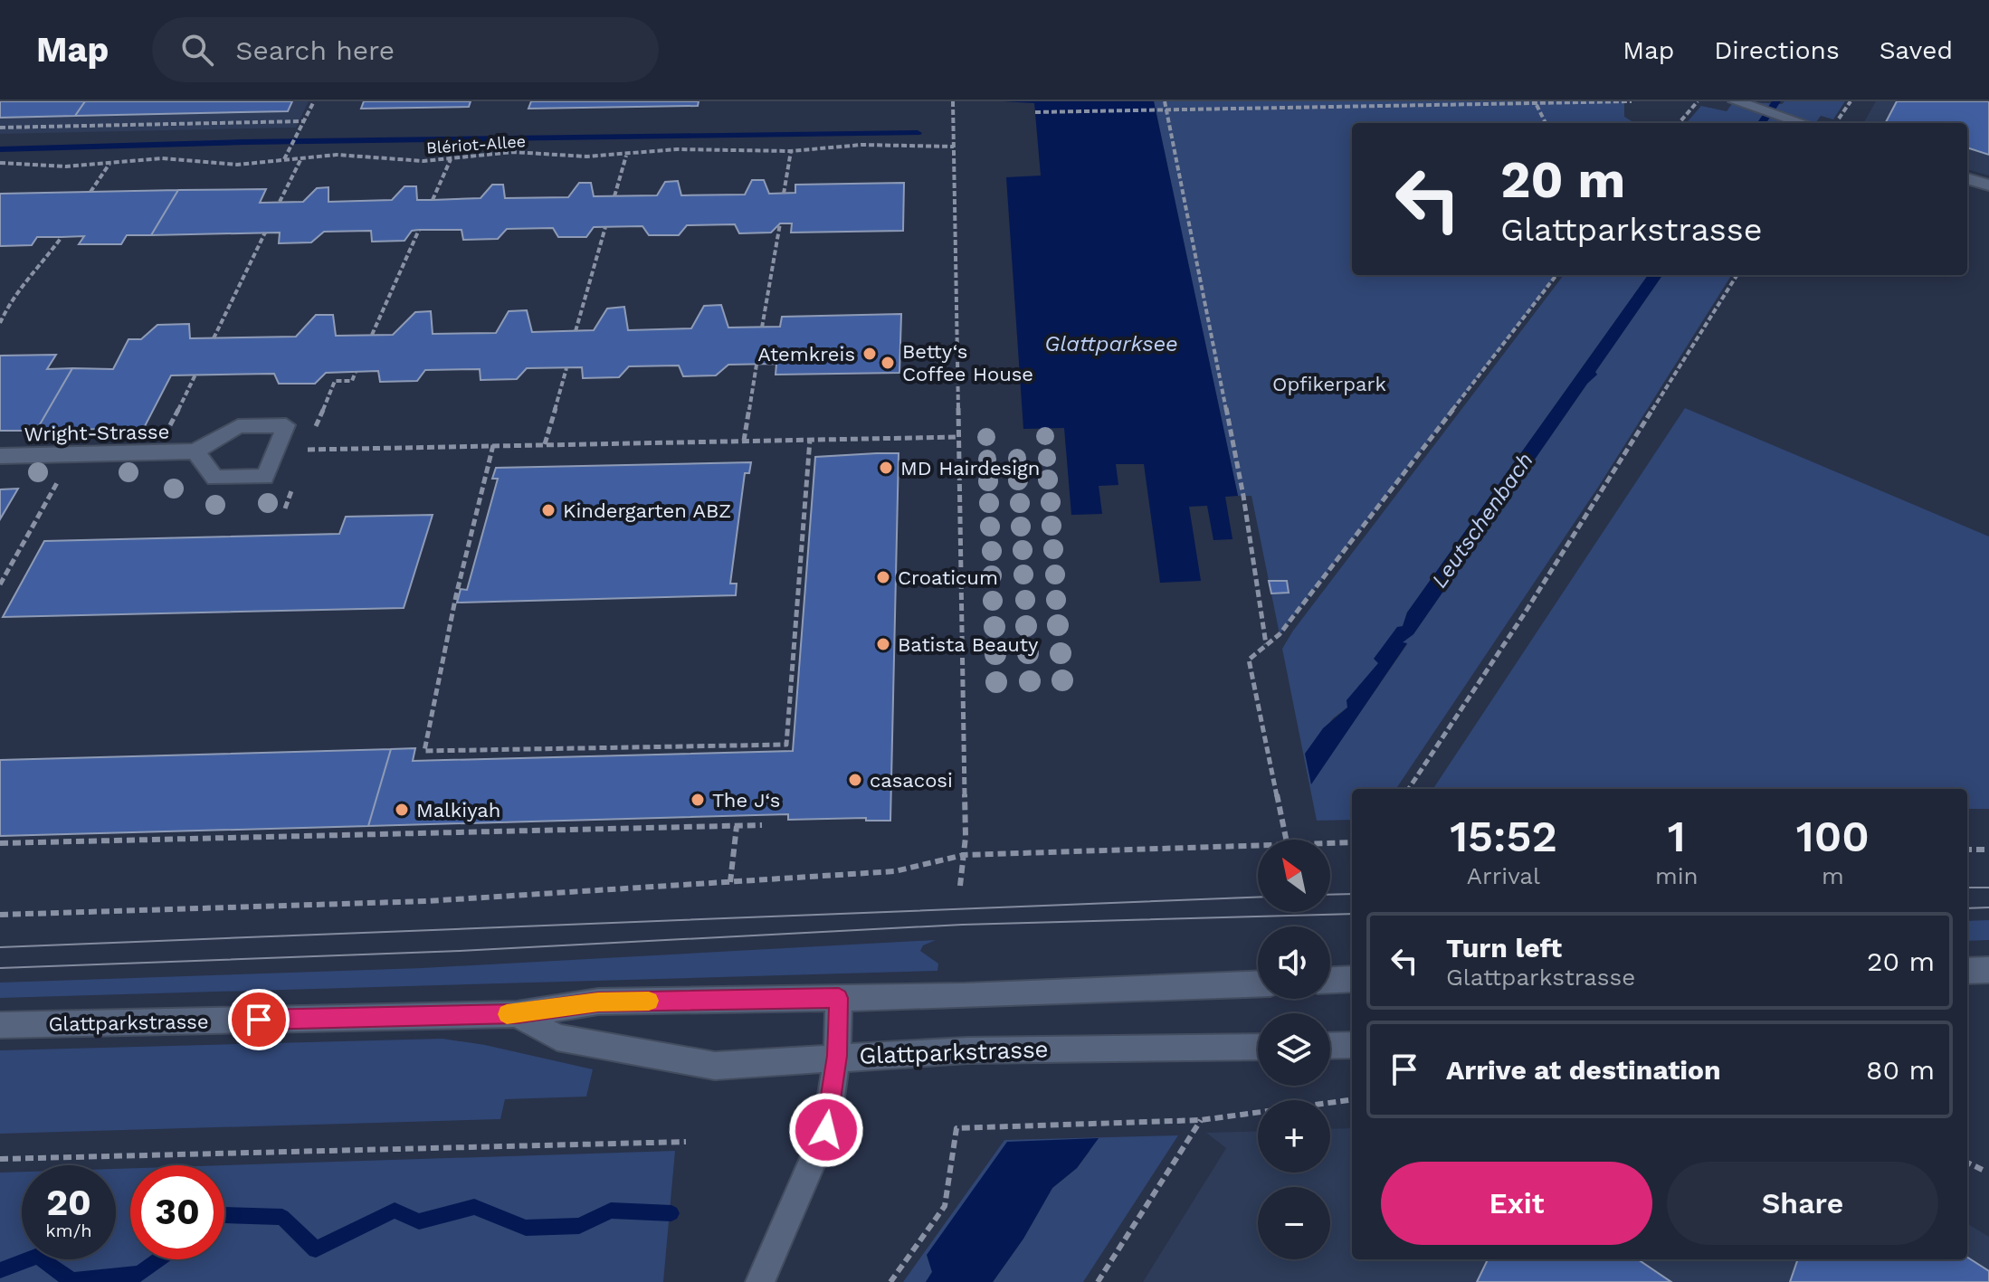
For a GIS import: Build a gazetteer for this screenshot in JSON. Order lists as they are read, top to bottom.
{
  "streets": {
    "street": ["Wright-Strasse", "Glattparkstrasse"],
    "path": ["Blériot-Allee"]
  },
  "water": ["Glattparksee", "Leutschenbach"],
  "parks": ["Opfikerpark"],
  "places": [
    "Atemkreis",
    "Betty‘s Coffee House",
    "MD Hairdesign",
    "Kindergarten ABZ",
    "Croaticum",
    "Batista Beauty",
    "casacosi",
    "The J‘s",
    "Malkiyah"
  ],
  "north": "top left",
  "page": {
    "header": "Map",
    "search": "Search here",
    "nav": ["Map", "Directions", "Saved"],
    "turn": ["20 m", "Glattparkstrasse"],
    "eta": [
      "15:52",
      "Arrival",
      "1",
      "min",
      "100",
      "m"
    ],
    "map_buttons": ["+", "−"],
    "list": [
      {
        "name": "Turn left",
        "note": "Glattparkstrasse",
        "value": "20 m"
      },
      {
        "name": "Arrive at destination",
        "value": "80 m"
      }
    ],
    "buttons": ["Exit", "Share"],
    "speed": "20 km/h",
    "limit": "30"
  }
}
